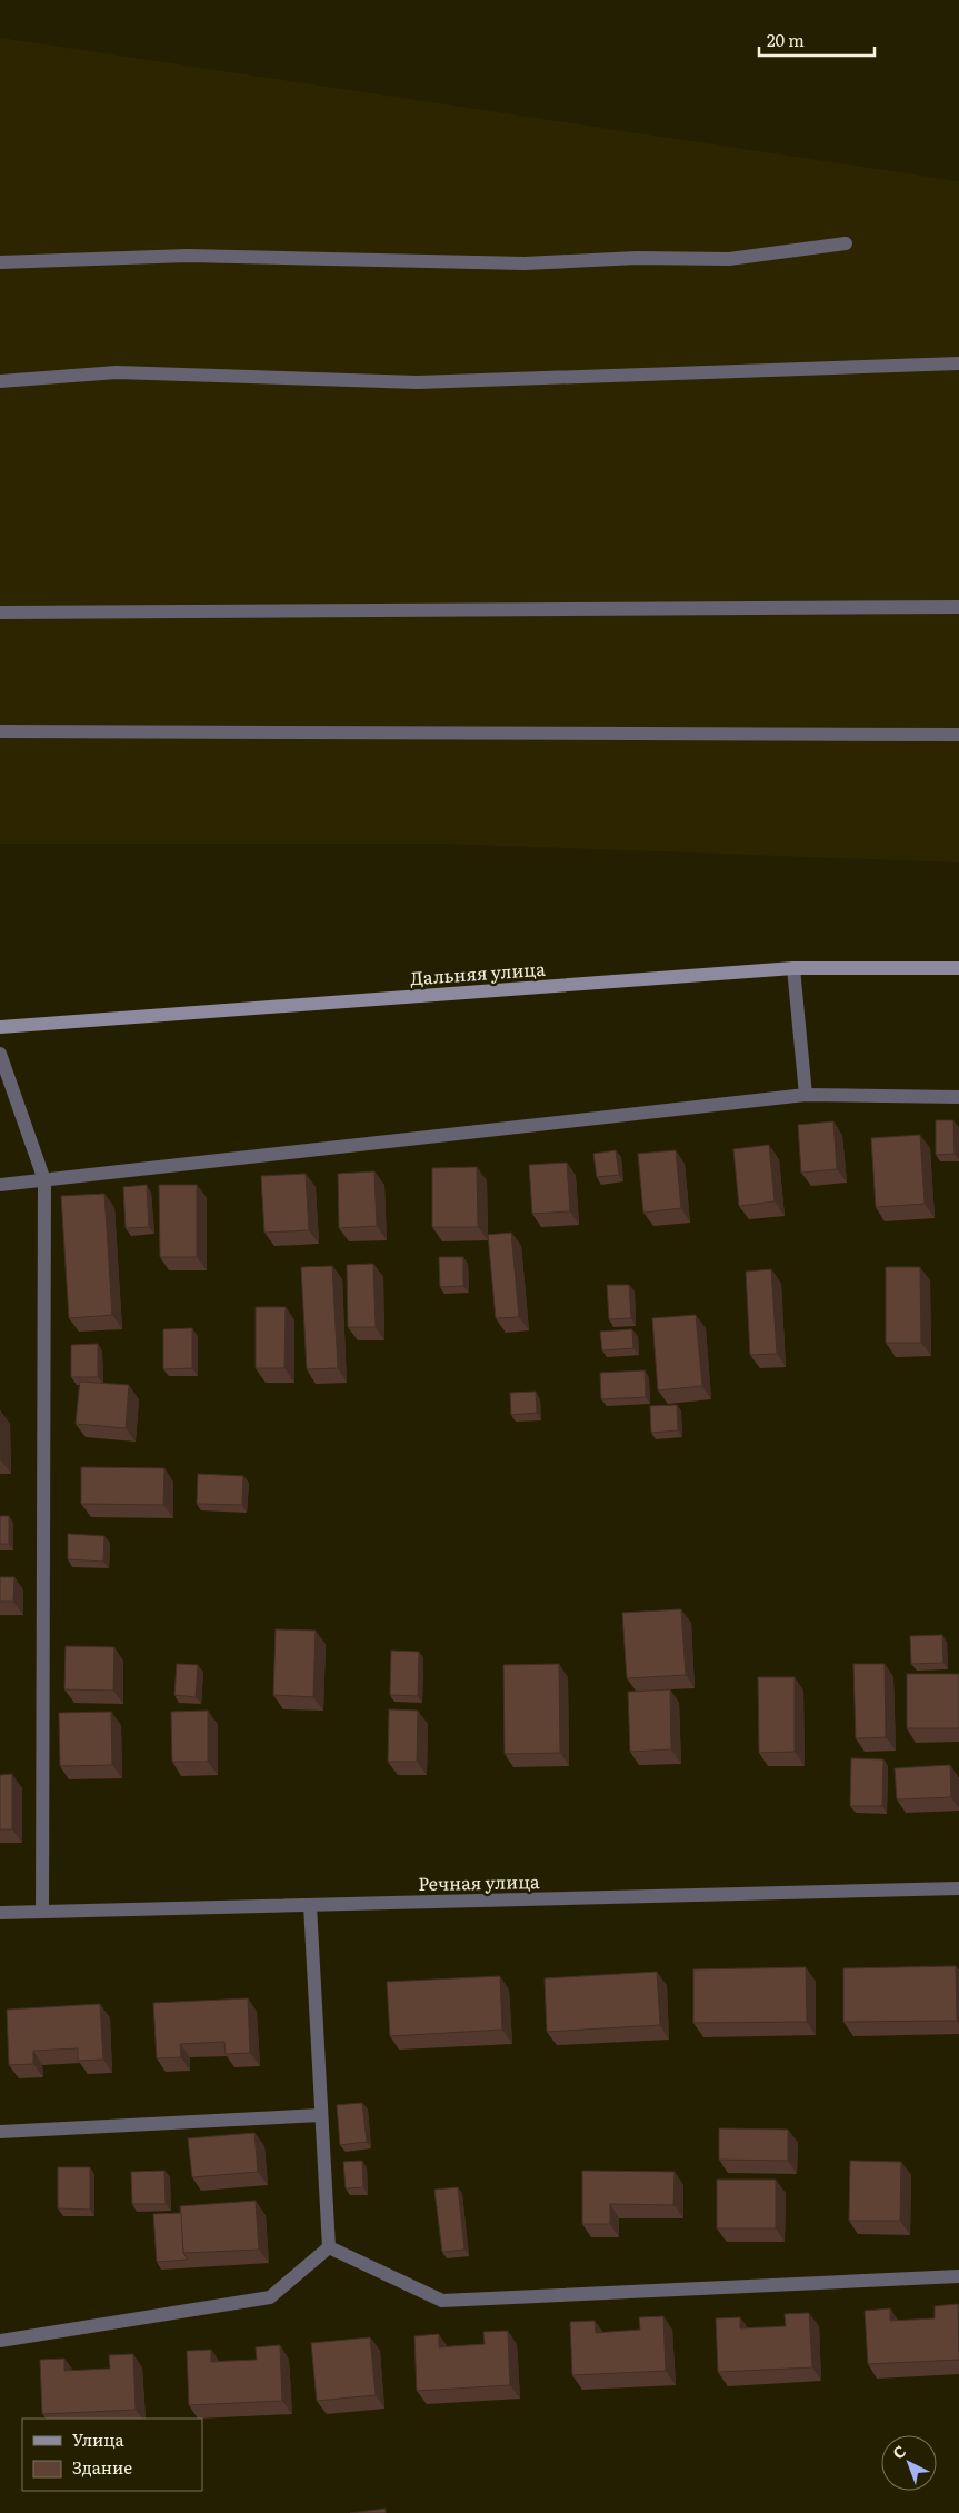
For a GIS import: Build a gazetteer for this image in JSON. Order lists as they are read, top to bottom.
{
  "streets": {
    "main road": ["Дальняя улица"],
    "street": ["Речная улица"]
  },
  "legend": ["Улица", "Здание"],
  "scale_bar": "20 m",
  "north": "top left"
}
